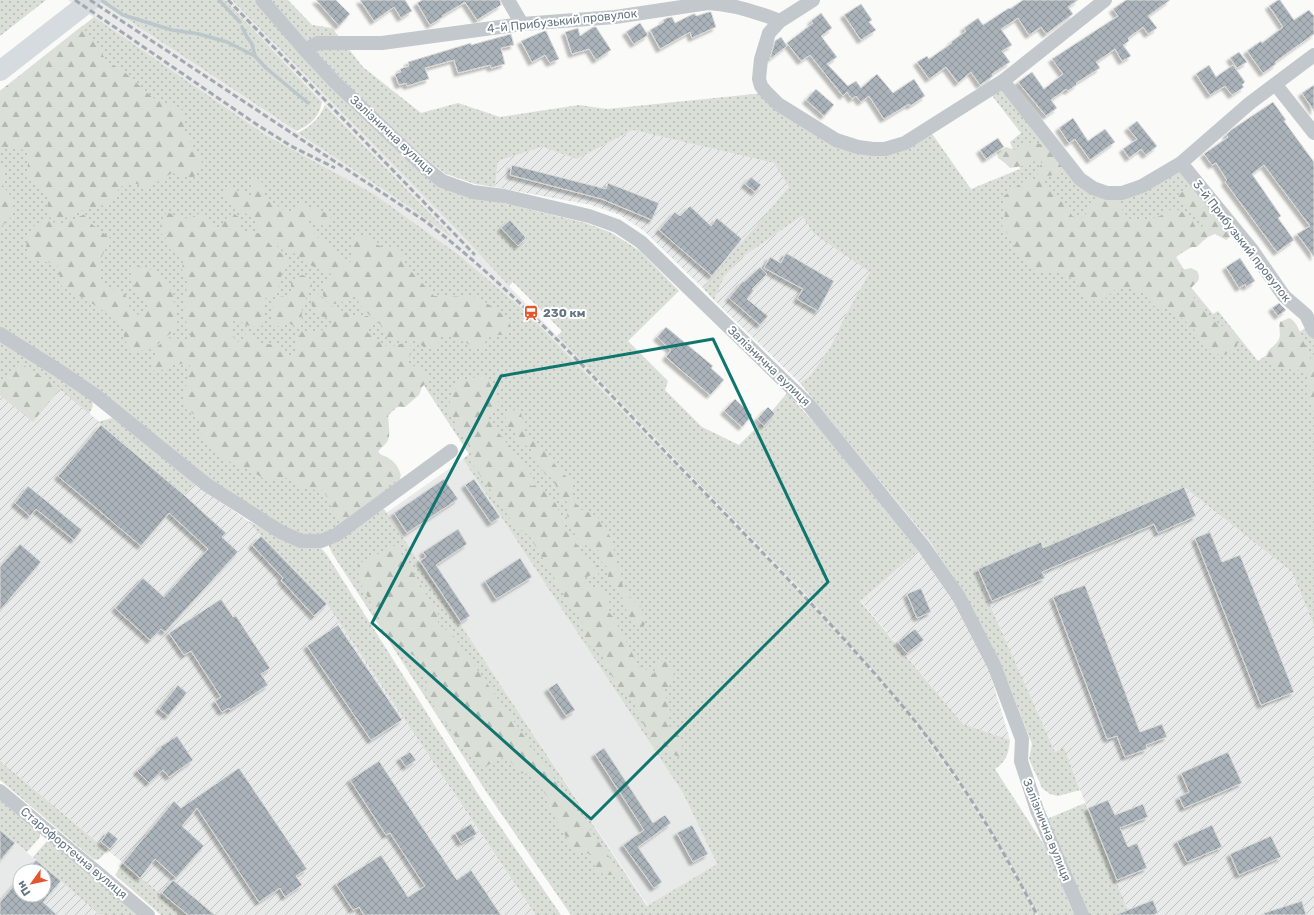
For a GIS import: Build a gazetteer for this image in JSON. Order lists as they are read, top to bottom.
{
  "streets": {
    "street": [
      "4-й Прибузький провулок",
      "Залізнична вулиця",
      "3-й Прибузький провулок",
      "Старофортечна вулиця"
    ]
  },
  "crossings": [
    ["4-й Прибузький провулок", "Залізнична вулиця"]
  ],
  "places": {
    "station": ["230 км"]
  },
  "north": "bottom left"
}
